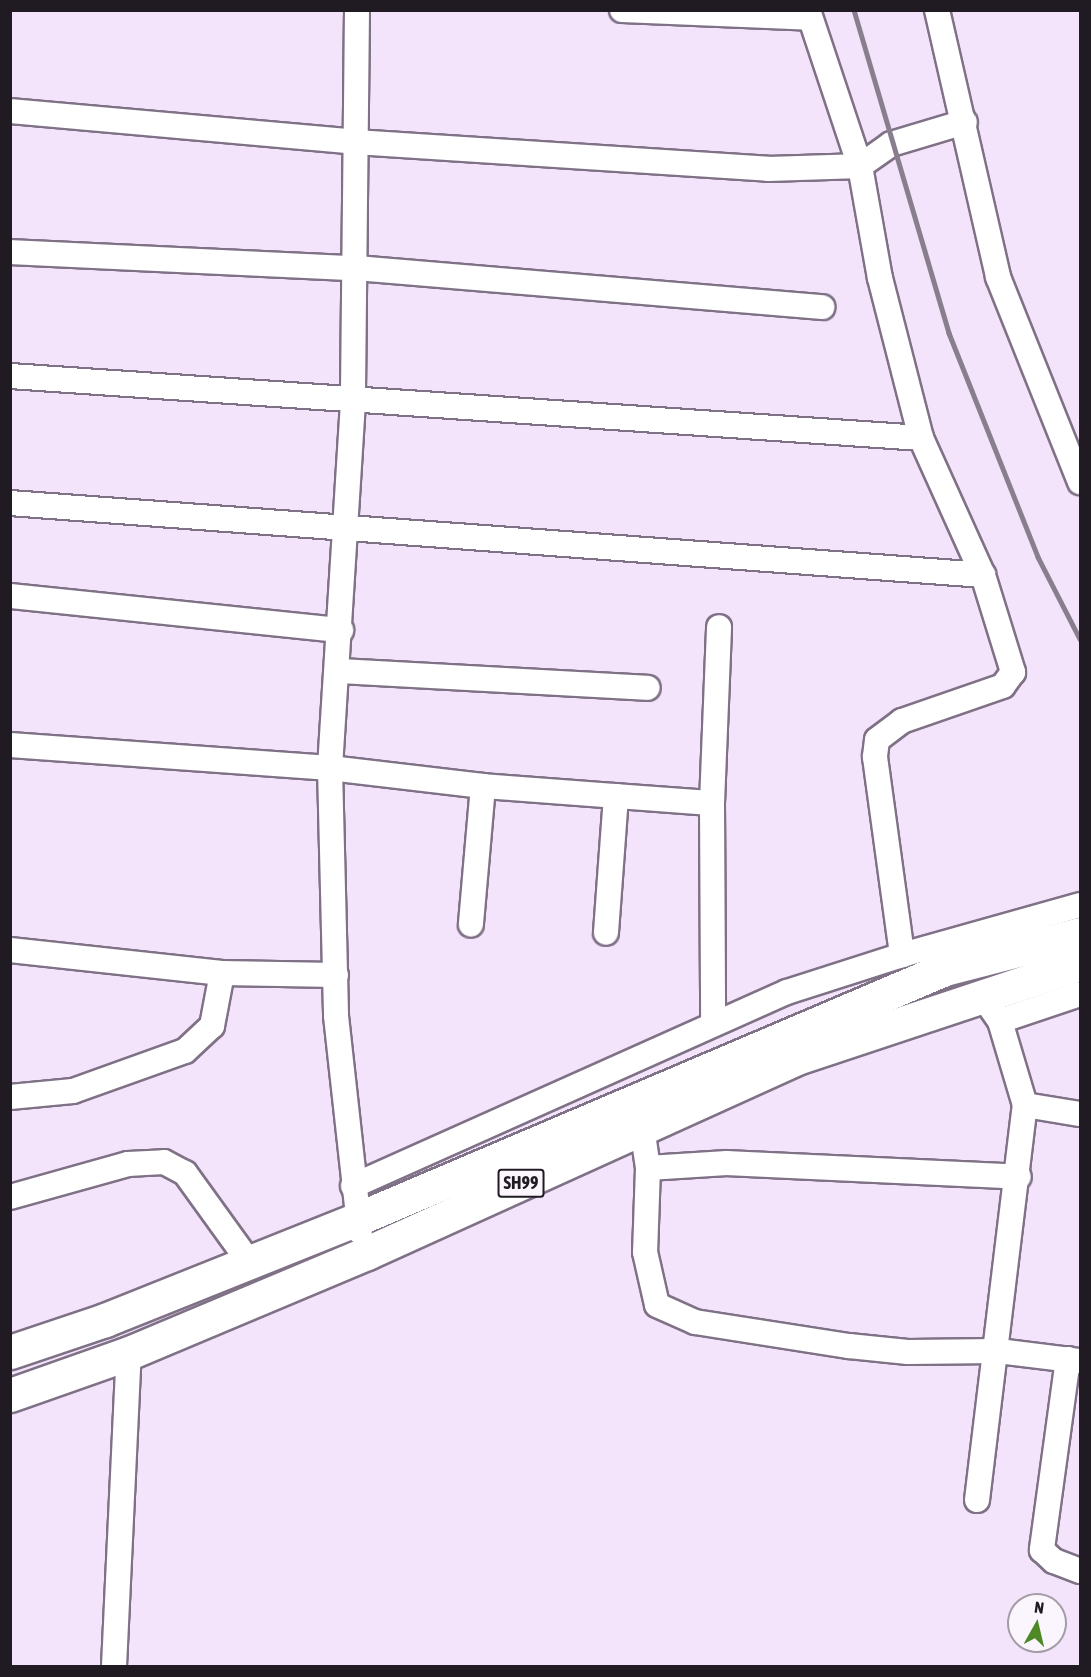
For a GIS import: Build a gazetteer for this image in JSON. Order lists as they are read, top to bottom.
{
  "streets": {
    "main road": ["SH99"]
  },
  "north": "top"
}
